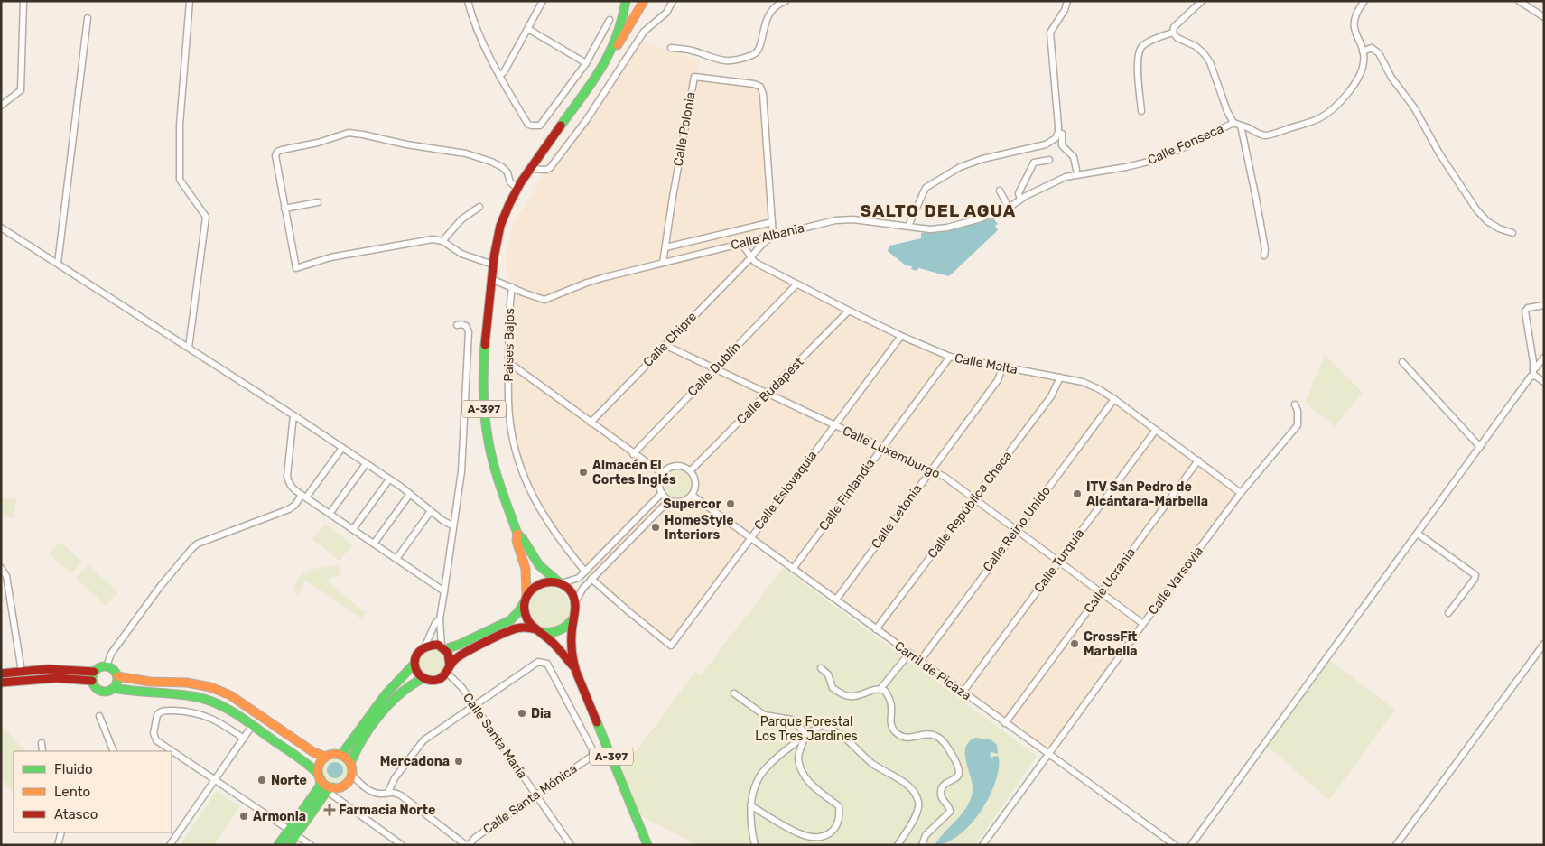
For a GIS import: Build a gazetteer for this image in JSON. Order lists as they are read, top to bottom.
{
  "streets": {
    "street": [
      "Calle Polonia",
      "Calle Fonseca",
      "Calle Albania",
      "Calle Chipre",
      "Paises Bajos",
      "Calle Malta",
      "Calle Dublín",
      "Calle Budapest",
      "A-397",
      "Calle Luxemburgo",
      "Calle Eslovaquia",
      "Calle Finlandia",
      "Calle República Checa",
      "Calle Letonia",
      "Calle Reino Unido",
      "Calle Turquía",
      "Calle Ucrania",
      "Calle Varsovia",
      "Carril de Picaza",
      "Calle Santa María",
      "Calle Santa Mónica"
    ]
  },
  "crossings": [
    ["Calle Polonia", "Calle Albania"],
    ["Calle Fonseca", "Calle Albania"],
    ["Calle Albania", "Paises Bajos"],
    ["Calle Albania", "A-397"],
    ["Calle Chipre", "Calle Malta"],
    ["Calle Chipre", "Calle Luxemburgo"],
    ["Calle Malta", "Calle Dublín"],
    ["Calle Malta", "Calle Budapest"],
    ["Calle Malta", "Calle Eslovaquia"],
    ["Calle Malta", "Calle Finlandia"],
    ["Calle Malta", "Calle República Checa"],
    ["Calle Malta", "Calle Letonia"],
    ["Calle Malta", "Calle Reino Unido"],
    ["Calle Malta", "Calle Turquía"],
    ["Calle Malta", "Calle Ucrania"],
    ["Calle Malta", "Calle Varsovia"],
    ["Calle Dublín", "Calle Luxemburgo"],
    ["Calle Budapest", "Calle Luxemburgo"],
    ["Calle Budapest", "Carril de Picaza"],
    ["Calle Luxemburgo", "Calle Eslovaquia"],
    ["Calle Luxemburgo", "Calle Finlandia"],
    ["Calle Luxemburgo", "Calle República Checa"],
    ["Calle Luxemburgo", "Calle Letonia"],
    ["Calle Luxemburgo", "Calle Reino Unido"],
    ["Calle Luxemburgo", "Calle Turquía"],
    ["Calle Luxemburgo", "Calle Ucrania"],
    ["Calle Luxemburgo", "Calle Varsovia"],
    ["Calle Eslovaquia", "Carril de Picaza"],
    ["Calle Finlandia", "Carril de Picaza"],
    ["Calle República Checa", "Carril de Picaza"],
    ["Calle Letonia", "Carril de Picaza"],
    ["Calle Reino Unido", "Carril de Picaza"],
    ["Calle Turquía", "Carril de Picaza"],
    ["Calle Ucrania", "Carril de Picaza"],
    ["Calle Varsovia", "Carril de Picaza"],
    ["Calle Santa María", "Calle Santa Mónica"]
  ],
  "districts": ["SALTO DEL AGUA"],
  "parks": ["Parque Forestal Los Tres Jardines"],
  "places": {
    "other": [
      "Almacén El Cortes Inglés",
      "ITV San Pedro de Alcántara-Marbella",
      "Supercor",
      "HomeStyle Interiors",
      "CrossFit Marbella",
      "Dia",
      "Mercadona",
      "Norte",
      "Armonia"
    ],
    "health": ["Farmacia Norte"]
  },
  "legend": ["Fluido", "Lento", "Atasco"]
}
